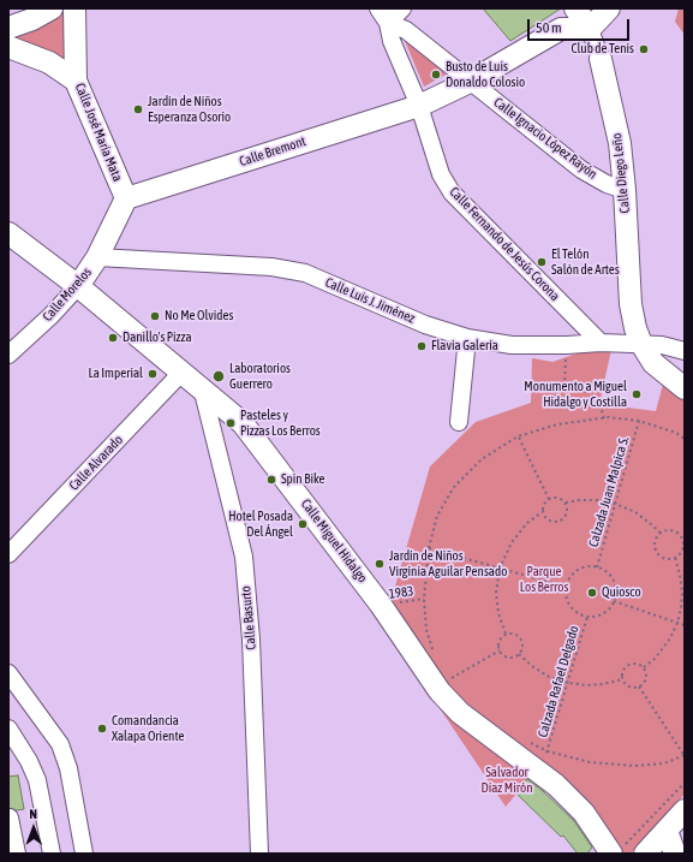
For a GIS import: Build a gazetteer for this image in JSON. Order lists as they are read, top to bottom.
{
  "streets": {
    "main road": [
      "Calle José María Mata",
      "Calle Bremont",
      "Calle Diego Leño",
      "Calle Morelos",
      "Calle Miguel Hidalgo"
    ],
    "street": [
      "Calle Ignacio López Rayón",
      "Calle Fernando de Jesús Corona",
      "Calle Luis J. Jiménez",
      "Calle Alvarado",
      "Calle Basurto"
    ],
    "path": ["Calzada Juan Malpica S.", "1983", "Calzada Rafael Delgado"]
  },
  "crossings": [
    ["Calle José María Mata", "Calle Bremont"],
    ["Calle José María Mata", "Calle Morelos"],
    ["Calle Ignacio López Rayón", "Calle Bremont"],
    ["Calle Ignacio López Rayón", "Calle Diego Leño"],
    ["Calle Ignacio López Rayón", "Calle Fernando de Jesús Corona"],
    ["Calle Bremont", "Calle Diego Leño"],
    ["Calle Bremont", "Calle Fernando de Jesús Corona"],
    ["Calle Bremont", "Calle Morelos"],
    ["Calle Diego Leño", "Calle Luis J. Jiménez"],
    ["Calle Fernando de Jesús Corona", "Calle Luis J. Jiménez"],
    ["Calle Morelos", "Calle Luis J. Jiménez"],
    ["Calle Morelos", "Calle Miguel Hidalgo"],
    ["Calle Alvarado", "Calle Miguel Hidalgo"],
    ["Calzada Juan Malpica S.", "Calzada Rafael Delgado"],
    ["Calle Miguel Hidalgo", "1983"],
    ["Calle Miguel Hidalgo", "Calle Basurto"]
  ],
  "parks": ["Parque Los Berros", "Salvador Díaz Mirón"],
  "places": [
    "Club de Tenis",
    "Busto de Luis Donaldo Colosio",
    "Jardín de Niños Esperanza Osorio",
    "El Telón Salón de Artes",
    "No Me Olvides",
    "Danillo's Pizza",
    "Flavia Galería",
    "La Imperial",
    "Laboratorios Guerrero",
    "Monumento a Miguel Hidalgo y Costilla",
    "Pasteles y Pizzas Los Berros",
    "Spin Bike",
    "Hotel Posada Del Ángel",
    "Jardín de Niños Virginia Aguilar Pensado",
    "Quiosco",
    "Comandancia Xalapa Oriente"
  ],
  "scale_bar": "50 m",
  "north": "top"
}
